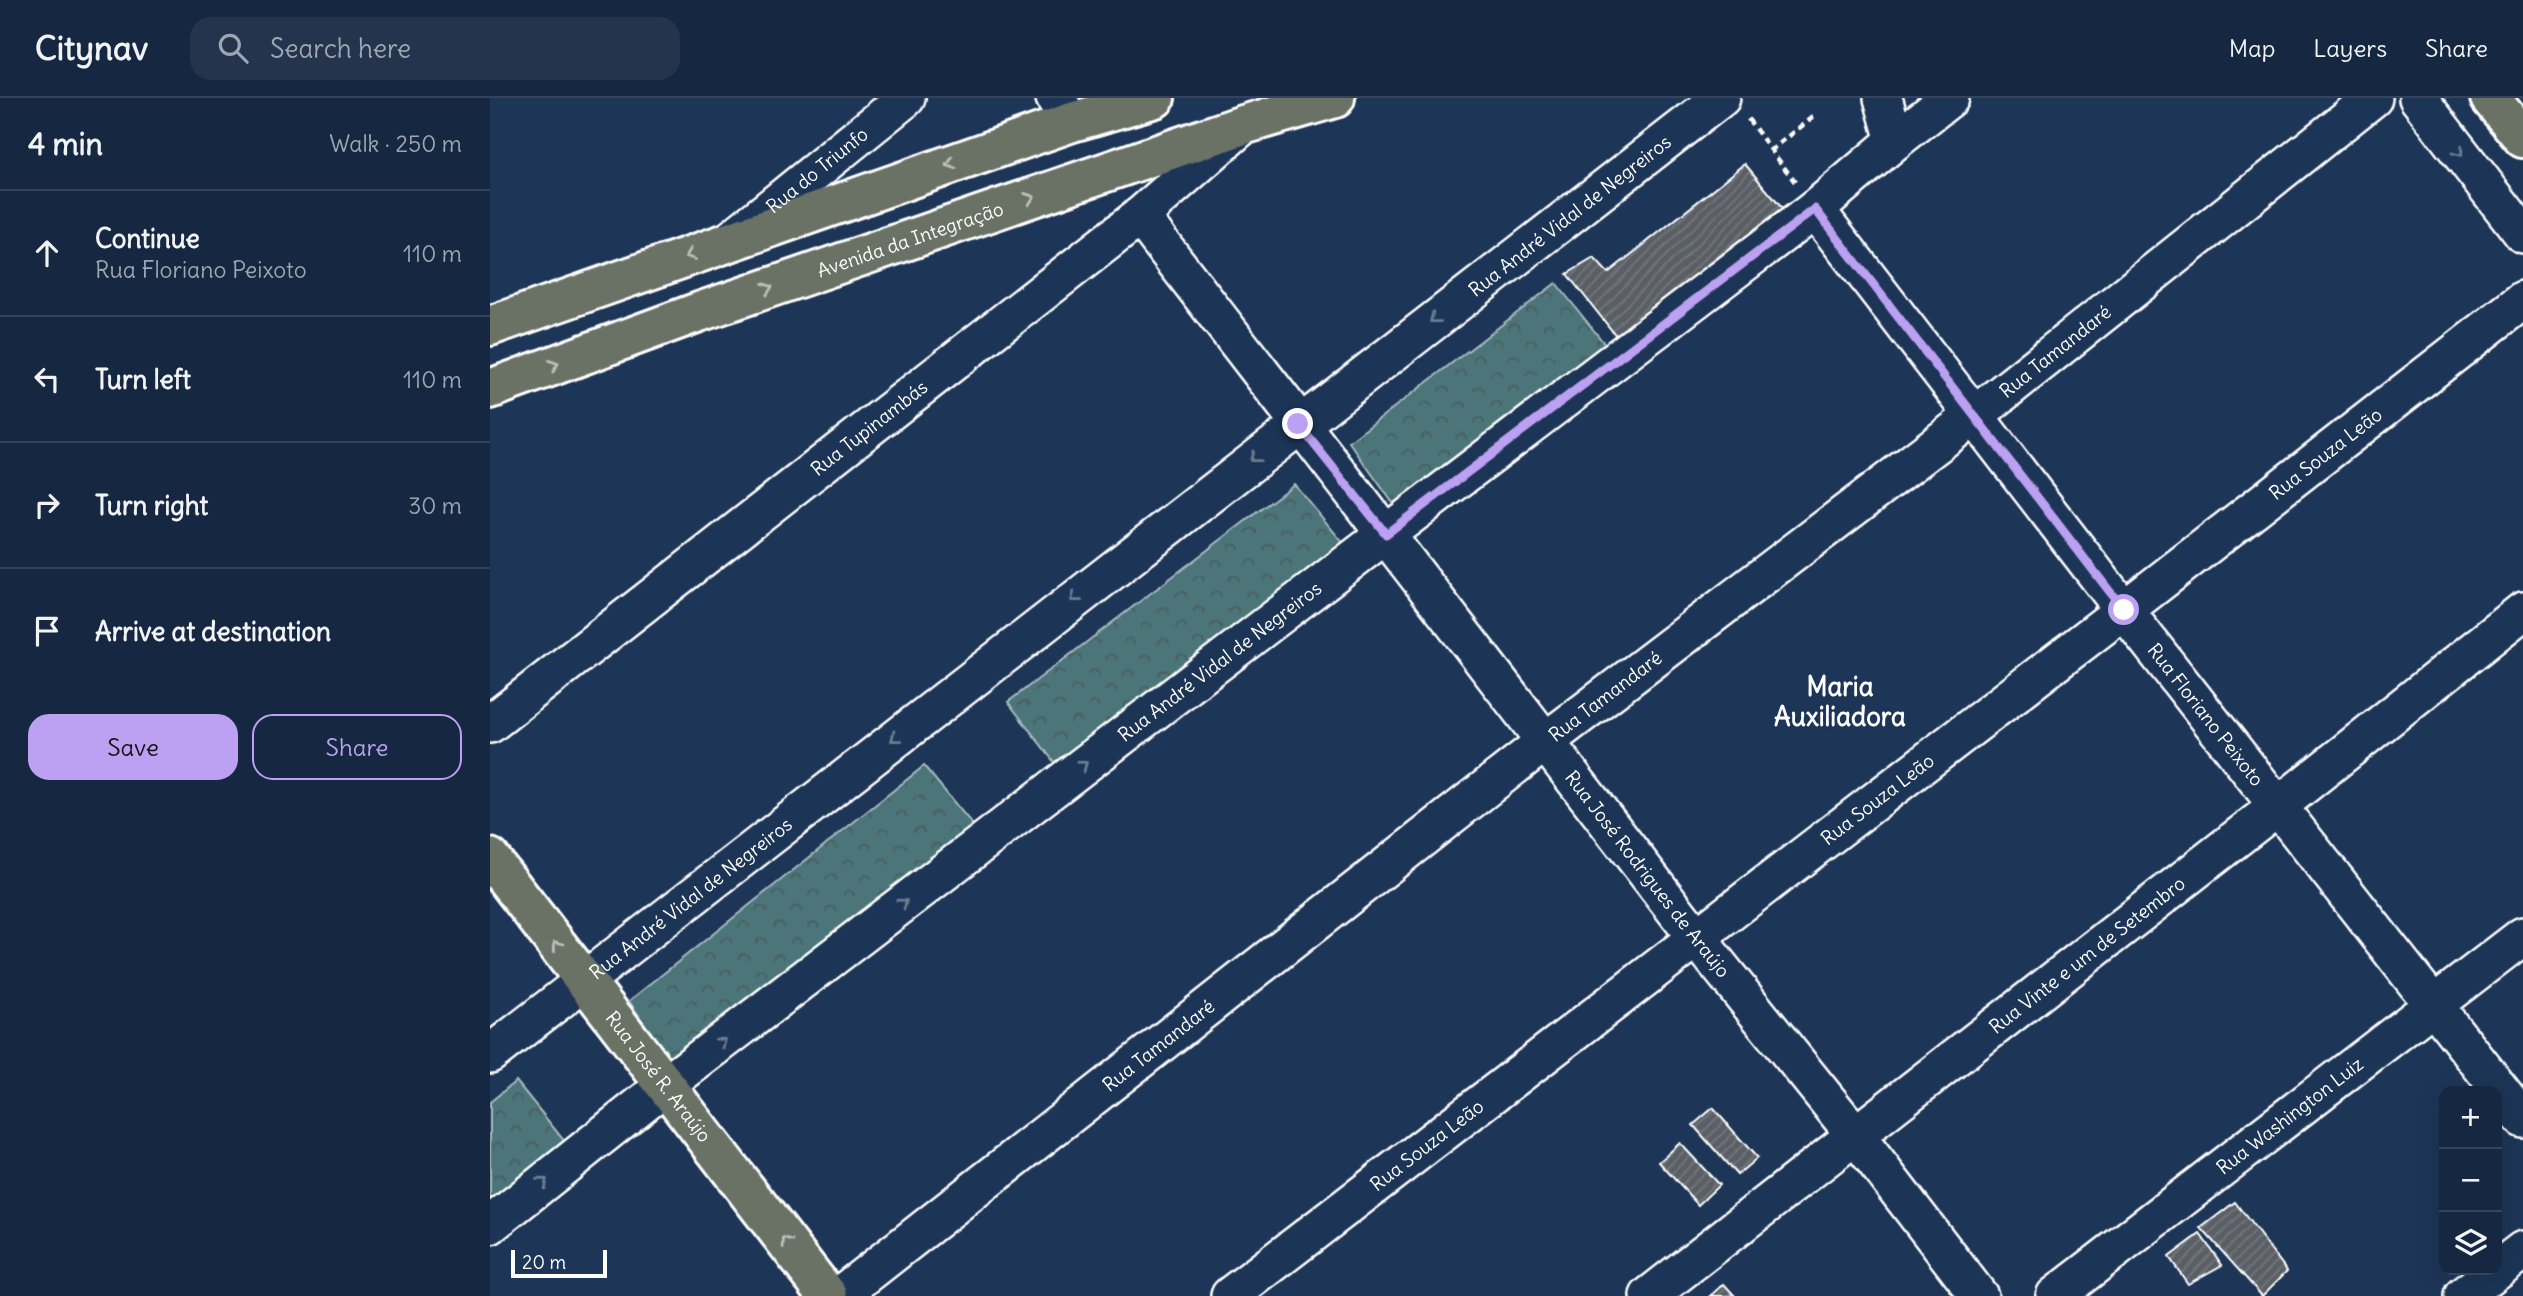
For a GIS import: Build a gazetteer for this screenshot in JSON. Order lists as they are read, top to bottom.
{
  "streets": {
    "main road": ["Avenida da Integração", "Rua José R. Araújo"],
    "street": [
      "Rua do Triunfo",
      "Rua André Vidal de Negreiros",
      "Rua Tamandaré",
      "Rua Tupinambás",
      "Rua Souza Leão",
      "Rua Floriano Peixoto",
      "Rua José Rodrigues de Araújo",
      "Rua Vinte e um de Setembro",
      "Rua Washington Luiz"
    ]
  },
  "crossings": [
    ["Rua André Vidal de Negreiros", "Rua Floriano Peixoto"],
    ["Rua André Vidal de Negreiros", "Rua José Rodrigues de Araújo"],
    ["Rua André Vidal de Negreiros", "Rua José R. Araújo"],
    ["Avenida da Integração", "Rua Tupinambás"],
    ["Rua Tamandaré", "Rua Floriano Peixoto"],
    ["Rua Tamandaré", "Rua José Rodrigues de Araújo"],
    ["Rua Tupinambás", "Rua José Rodrigues de Araújo"],
    ["Rua Souza Leão", "Rua Floriano Peixoto"],
    ["Rua Souza Leão", "Rua José Rodrigues de Araújo"],
    ["Rua Floriano Peixoto", "Rua Vinte e um de Setembro"],
    ["Rua Floriano Peixoto", "Rua Washington Luiz"],
    ["Rua José Rodrigues de Araújo", "Rua Vinte e um de Setembro"]
  ],
  "one_way": ["Rua José R. Araújo"],
  "districts": ["Maria Auxiliadora"],
  "scale_bar": "20 m",
  "page": {
    "header": "Citynav",
    "search": "Search here",
    "nav": ["Map", "Layers", "Share"],
    "heading": ["4 min", "Walk · 250 m"],
    "list": [
      ["Continue", "Rua Floriano Peixoto", "110 m"],
      ["Turn left", "110 m"],
      ["Turn right", "30 m"],
      "Arrive at destination"
    ],
    "buttons": ["Save", "Share"],
    "map_buttons": ["+", "−"],
    "scale": "20 m"
  }
}
